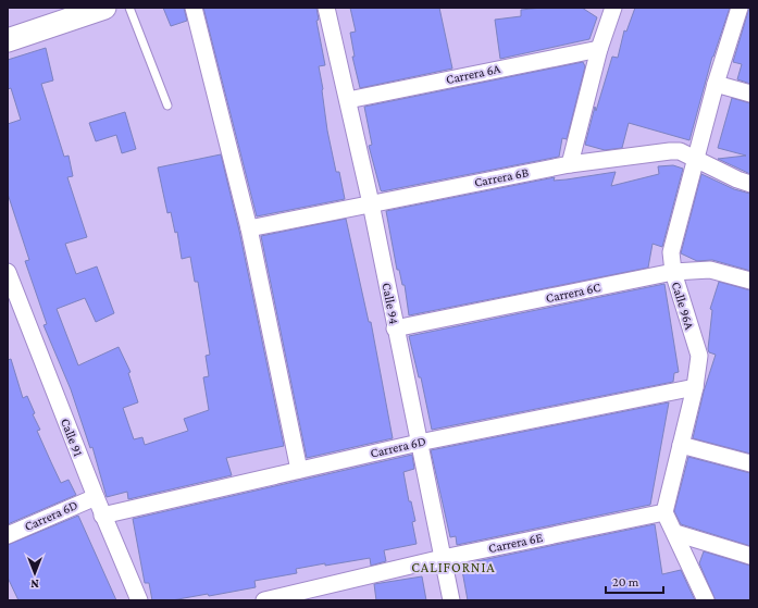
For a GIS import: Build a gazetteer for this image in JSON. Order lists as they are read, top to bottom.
{
  "streets": {
    "street": [
      "Carrera 6A",
      "Carrera 6B",
      "Carrera 6C",
      "Calle 94",
      "Calle 96A",
      "Calle 91",
      "Carrera 6D",
      "Carrera 6E"
    ]
  },
  "crossings": [
    ["Carrera 6A", "Calle 94"],
    ["Carrera 6B", "Calle 94"],
    ["Carrera 6B", "Calle 96A"],
    ["Carrera 6C", "Calle 94"],
    ["Carrera 6C", "Calle 96A"],
    ["Calle 94", "Carrera 6D"],
    ["Calle 94", "Carrera 6E"],
    ["Calle 96A", "Carrera 6D"],
    ["Calle 96A", "Carrera 6E"],
    ["Calle 91", "Carrera 6D"]
  ],
  "districts": ["CALIFORNIA"],
  "scale_bar": "20 m",
  "north": "bottom"
}
